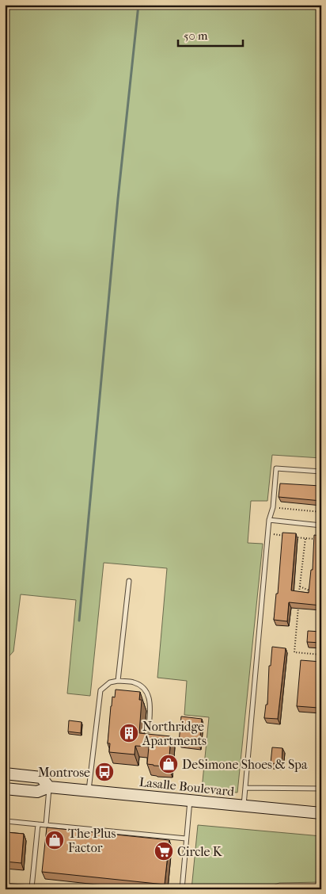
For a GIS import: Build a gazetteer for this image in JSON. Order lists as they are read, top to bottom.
{
  "streets": {
    "main road": ["Lasalle Boulevard"]
  },
  "places": {
    "building": ["Northridge Apartments"],
    "shop": ["DeSimone Shoes & Spa", "The Plus Factor"],
    "bus stop": ["Montrose"],
    "supermarket": ["Circle K"]
  },
  "scale_bar": "50 m"
}
